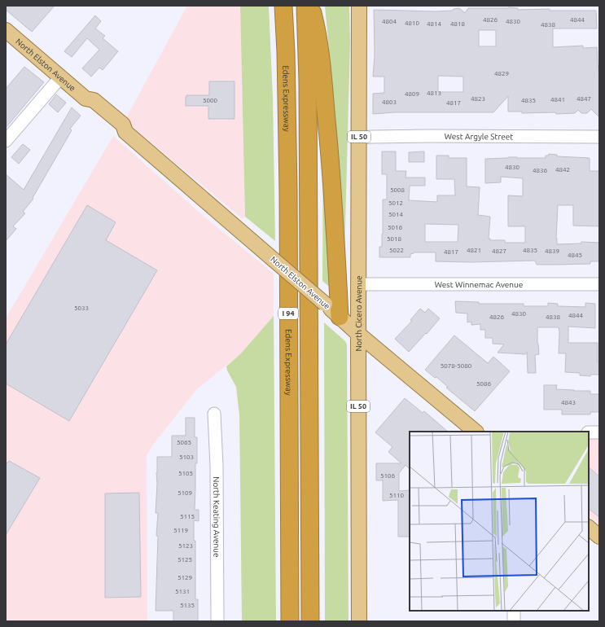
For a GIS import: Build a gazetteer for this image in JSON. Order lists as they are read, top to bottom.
{
  "streets": {
    "highway": ["Edens Expressway", "I 94"],
    "main road": ["North Elston Avenue", "IL 50", "North Cicero Avenue"],
    "street": ["West Argyle Street", "West Winnemac Avenue", "North Keating Avenue"]
  },
  "crossings": [
    ["North Elston Avenue", "North Cicero Avenue"],
    ["West Argyle Street", "North Cicero Avenue"],
    ["West Winnemac Avenue", "North Cicero Avenue"]
  ],
  "house_numbers": [
    "4826",
    "4844",
    "4804",
    "4830",
    "4810",
    "4814",
    "4818",
    "4838",
    "4829",
    "4813",
    "4809",
    "4823",
    "4847",
    "4841",
    "5000",
    "4835",
    "4803",
    "4817",
    "4830",
    "4842",
    "4836",
    "5008",
    "5012",
    "5014",
    "5016",
    "5018",
    "5022",
    "4821",
    "4835",
    "4827",
    "4839",
    "4817",
    "4845",
    "5033",
    "4830",
    "4844",
    "4826",
    "4838",
    "5078-5080",
    "5086",
    "4843",
    "5065",
    "5103",
    "5105",
    "5106",
    "5109",
    "5110",
    "5115",
    "5119",
    "5123",
    "5125",
    "5129",
    "5131",
    "5135"
  ]
}
